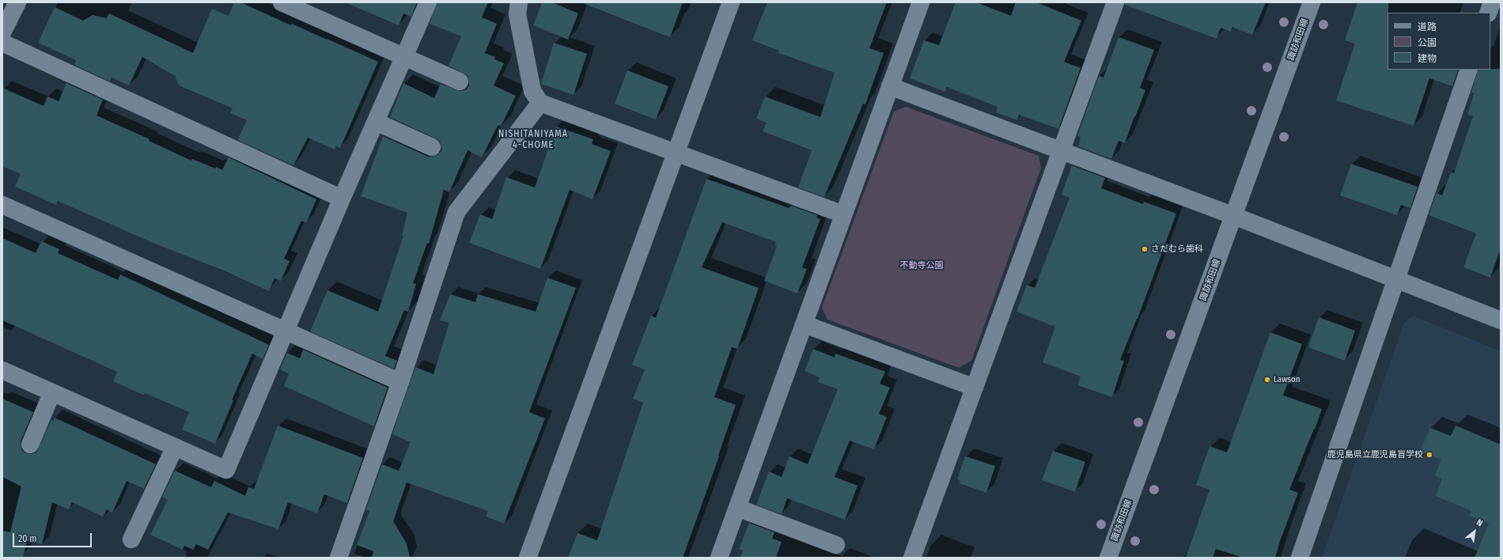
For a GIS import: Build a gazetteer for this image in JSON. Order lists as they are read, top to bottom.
{
  "streets": {
    "street": ["諏訪和田線"]
  },
  "districts": ["NISHITANIYAMA 4-CHOME"],
  "parks": ["不動寺公園"],
  "places": ["さだむら歯科", "Lawson", "鹿児島県立鹿児島盲学校"],
  "legend": ["道路", "公園", "建物"],
  "scale_bar": "20 m",
  "north": "top right"
}
